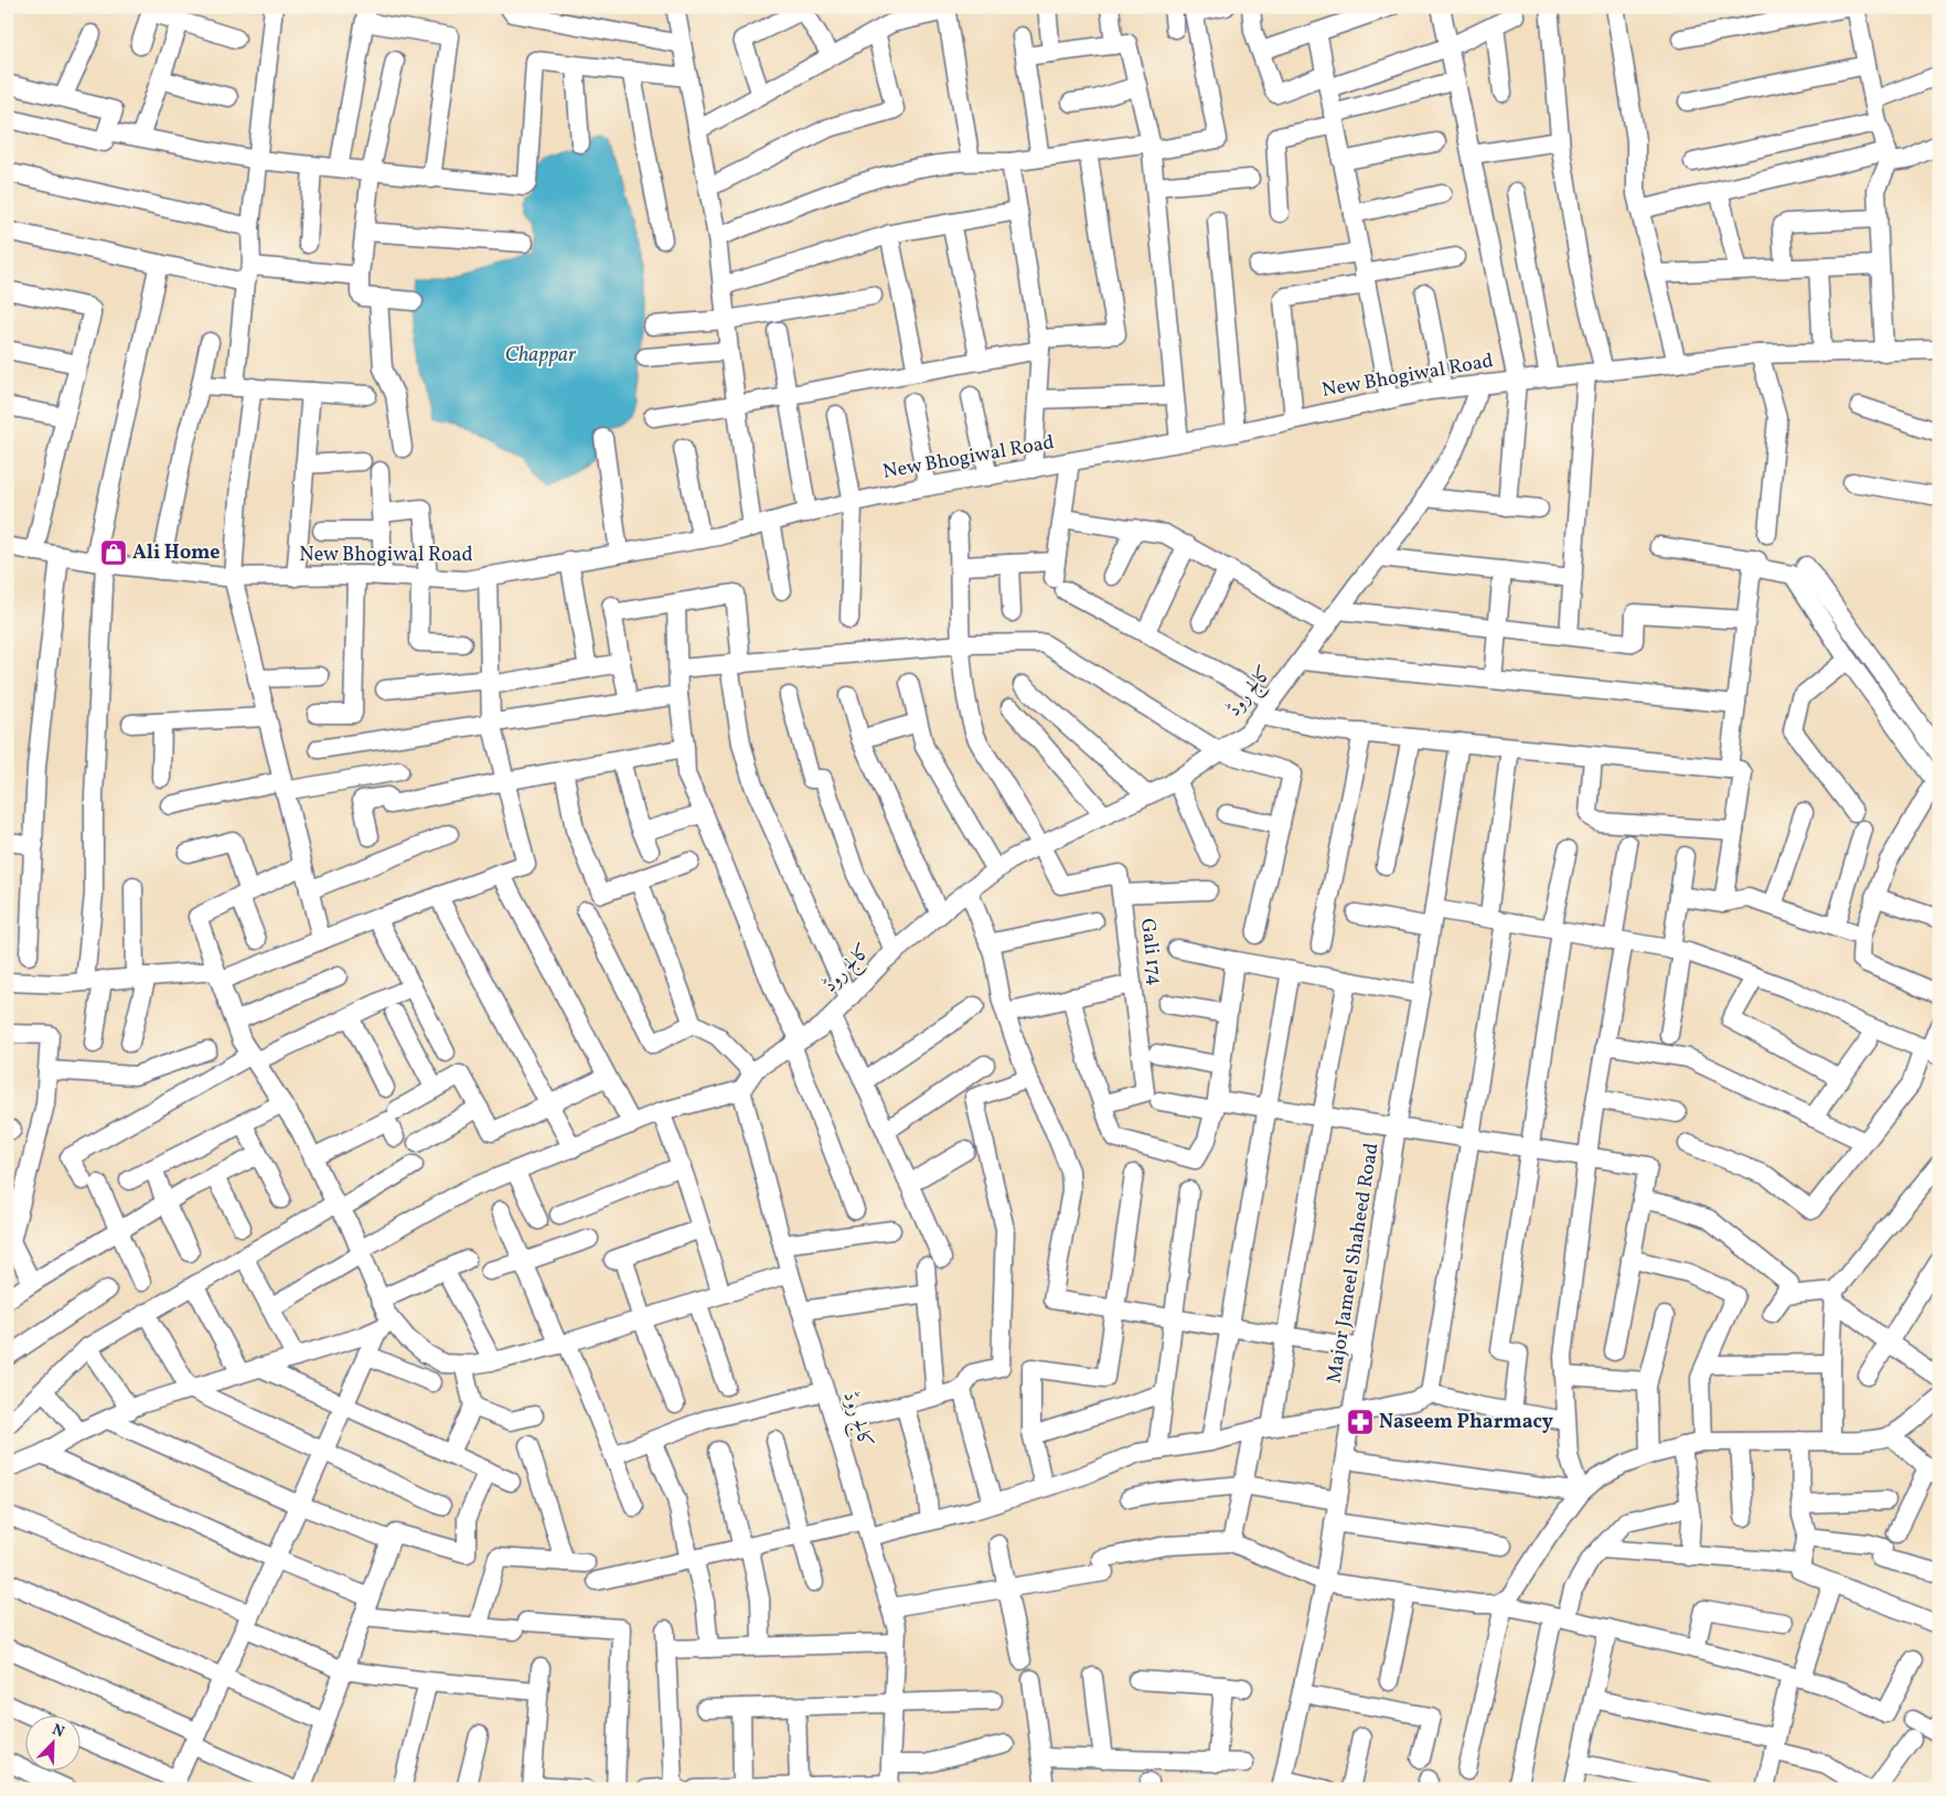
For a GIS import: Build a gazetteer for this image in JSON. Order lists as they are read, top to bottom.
{
  "streets": {
    "street": [
      "New Bhogiwal Road",
      "کالج روڈ",
      "Gali 174",
      "Major Jameel Shaheed Road"
    ]
  },
  "crossings": [
    ["New Bhogiwal Road", "کالج روڈ"],
    ["کالج روڈ", "Gali 174"]
  ],
  "water": ["Chappar"],
  "places": {
    "shop": ["Ali Home"],
    "pharmacy": ["Naseem Pharmacy"]
  },
  "north": "top right"
}
